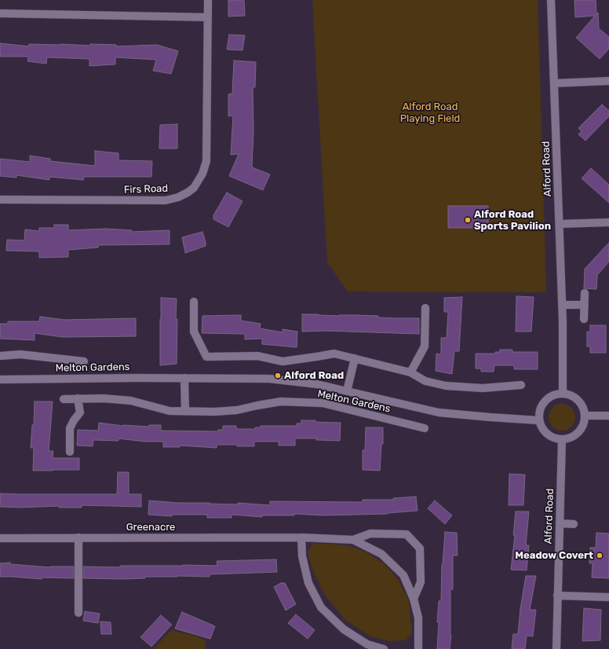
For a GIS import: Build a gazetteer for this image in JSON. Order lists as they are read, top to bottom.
{
  "streets": {
    "street": [
      "Alford Road",
      "Firs Road",
      "Melton Gardens",
      "Greenacre"
    ]
  },
  "crossings": [
    ["Alford Road", "Melton Gardens"]
  ],
  "parks": ["Alford Road Playing Field"],
  "places": ["Alford Road Sports Pavilion", "Alford Road", "Meadow Covert"]
}
